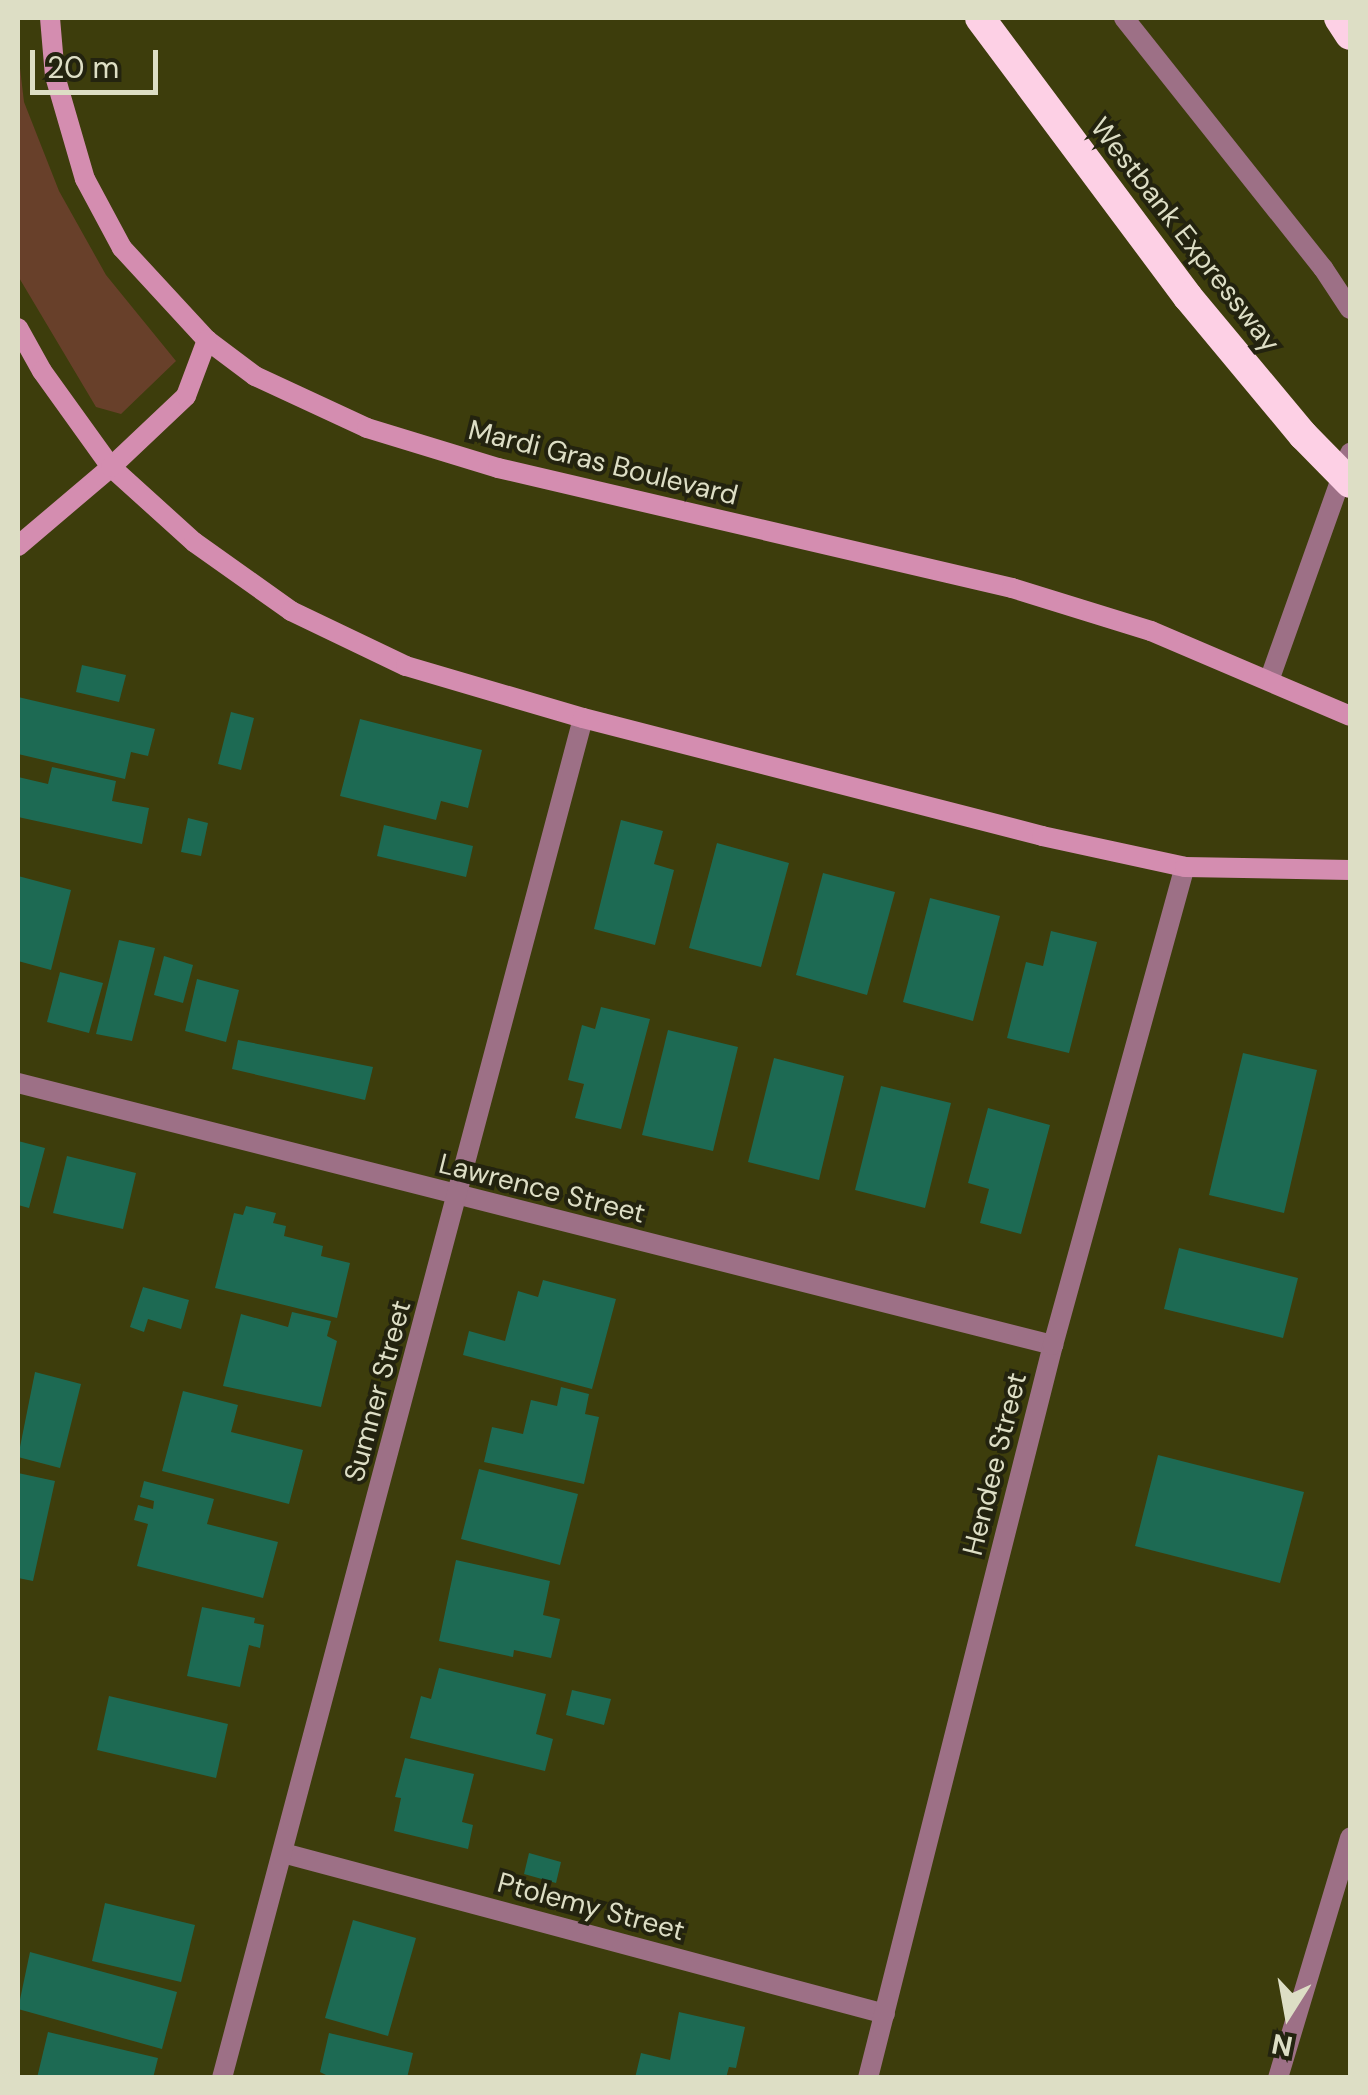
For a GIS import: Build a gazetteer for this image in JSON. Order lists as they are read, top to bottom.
{
  "streets": {
    "highway": ["Westbank Expressway"],
    "street": [
      "Mardi Gras Boulevard",
      "Lawrence Street",
      "Sumner Street",
      "Hendee Street",
      "Ptolemy Street"
    ]
  },
  "crossings": [
    ["Lawrence Street", "Sumner Street"],
    ["Lawrence Street", "Hendee Street"],
    ["Sumner Street", "Ptolemy Street"],
    ["Hendee Street", "Ptolemy Street"]
  ],
  "scale_bar": "20 m",
  "north": "bottom"
}
